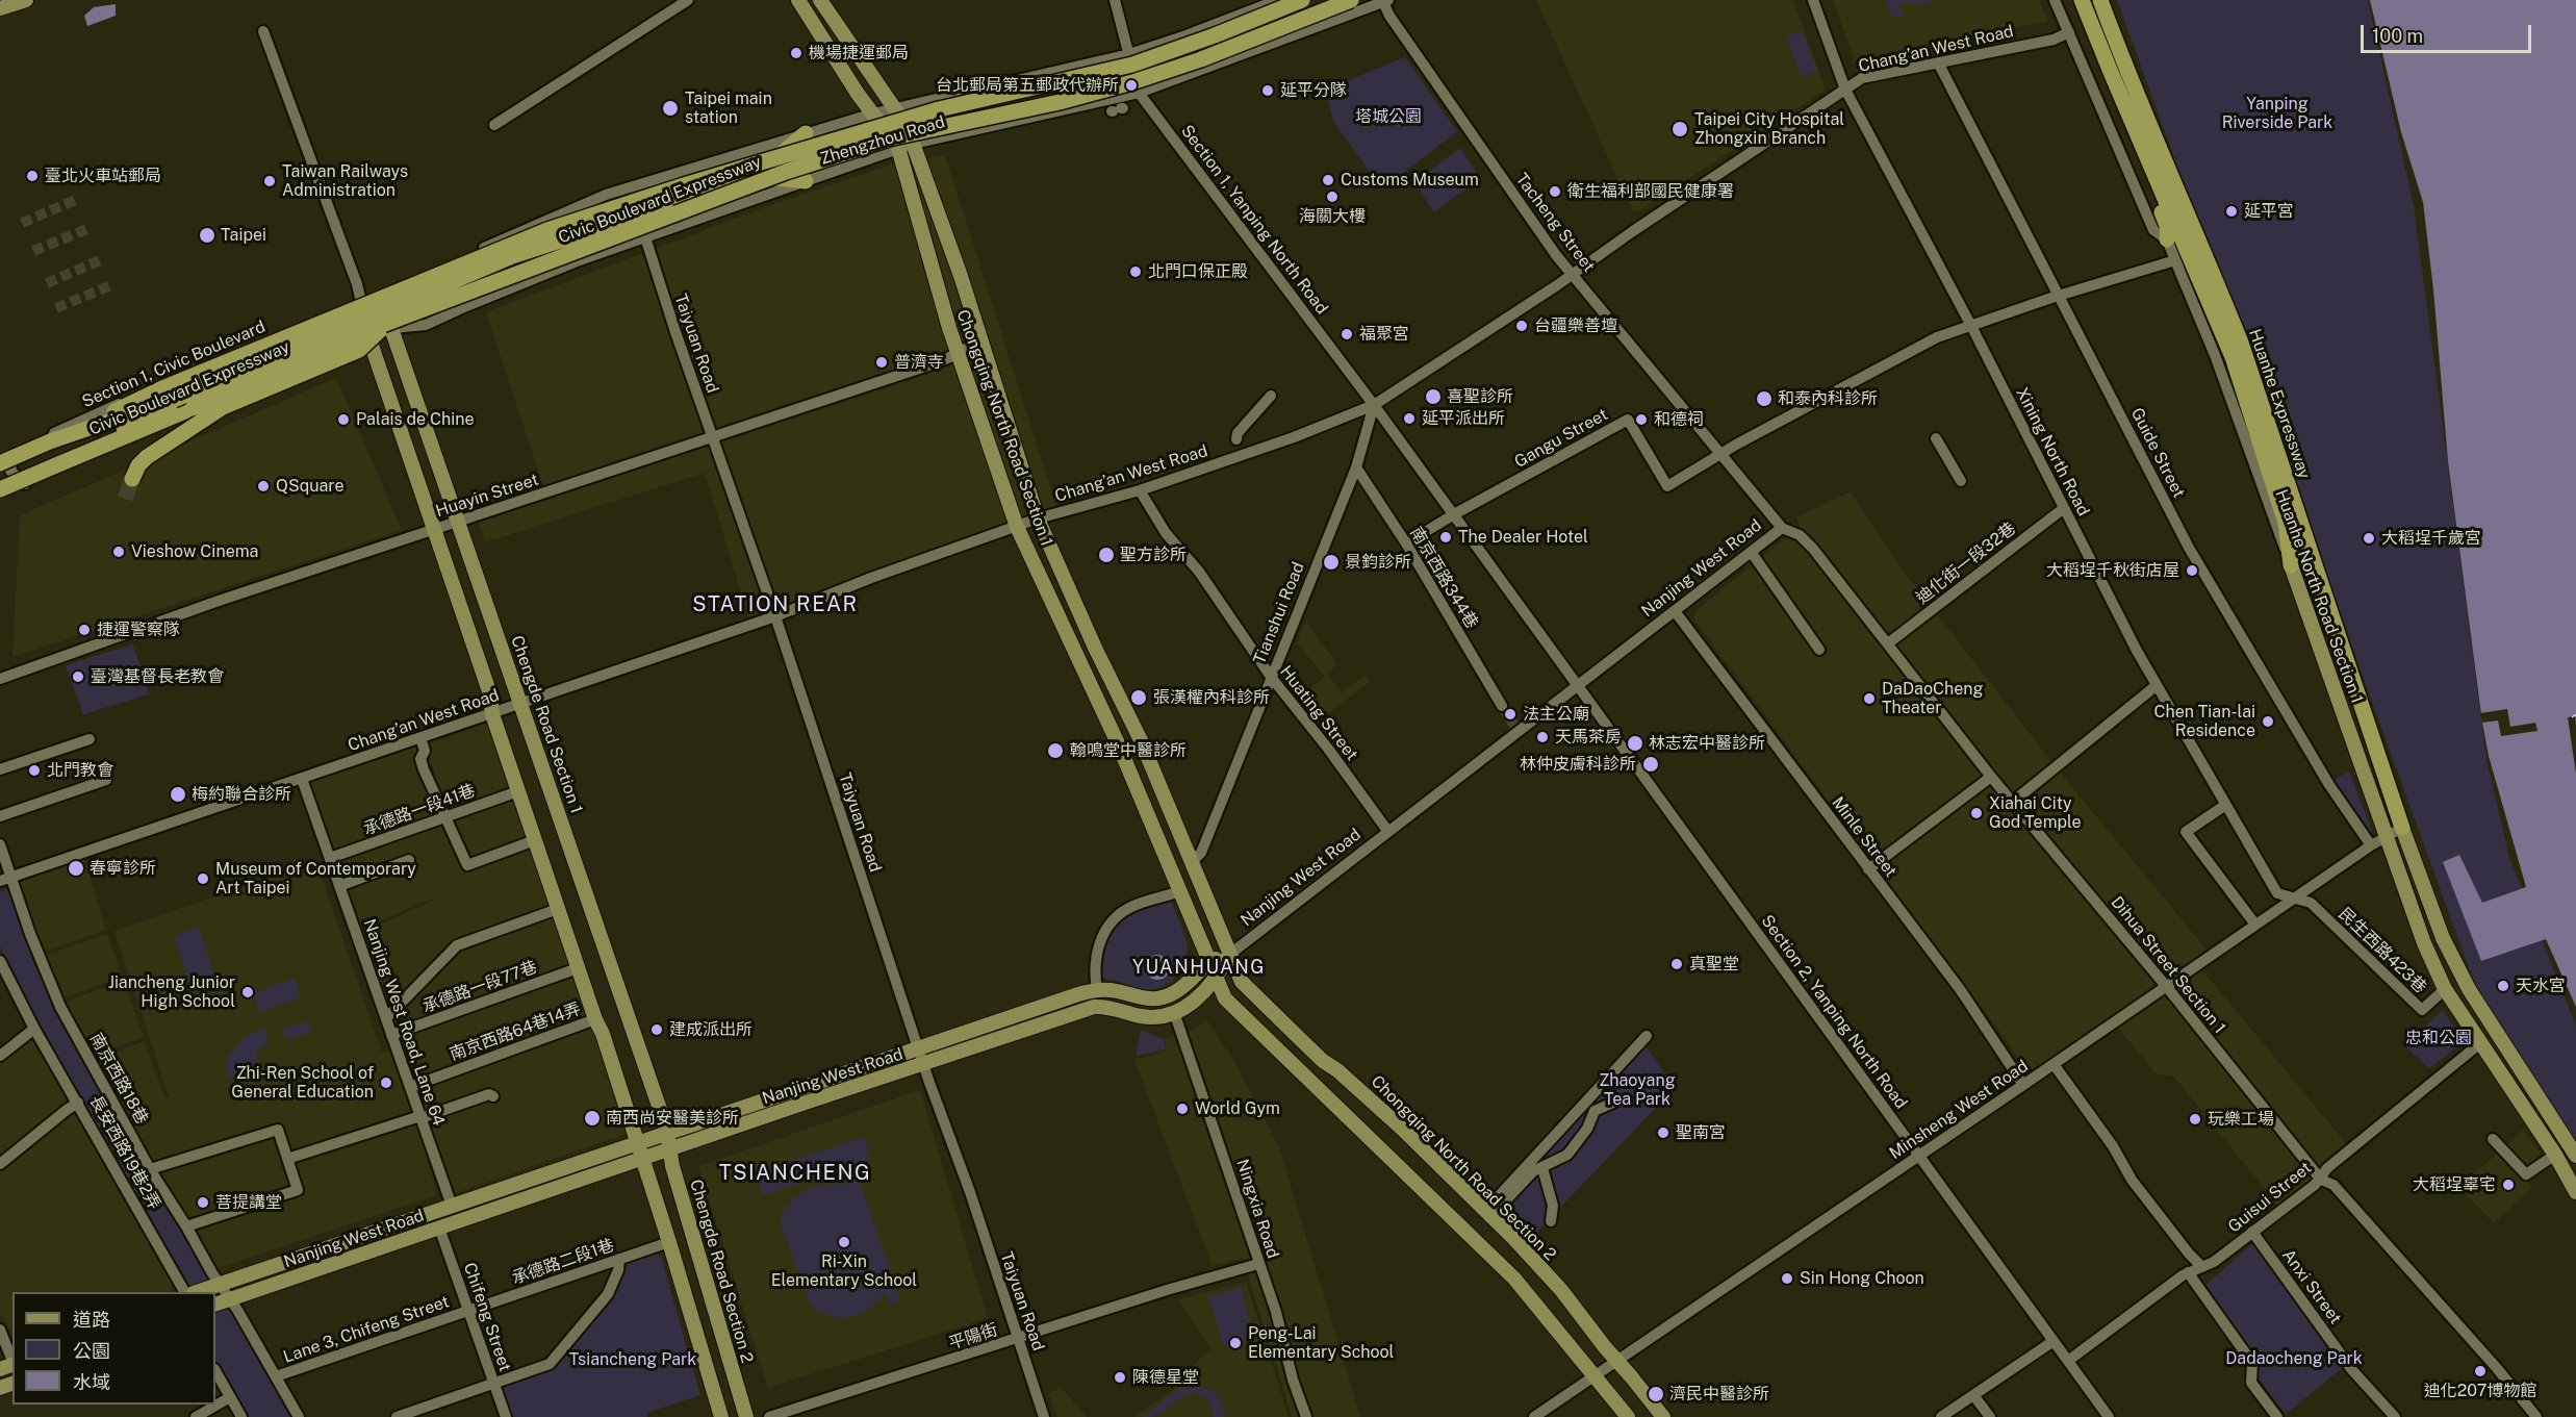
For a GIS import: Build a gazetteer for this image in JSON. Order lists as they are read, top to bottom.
{
  "streets": {
    "highway": ["Civic Boulevard Expressway", "Huanhe Expressway"],
    "main road": [
      "Chongqing North Road Section 1",
      "Nanjing West Road",
      "Huanhe North Road Section 1",
      "Chengde Road Section 1",
      "Chongqing North Road Section 2",
      "Chengde Road Section 2"
    ],
    "street": [
      "Chang’an West Road",
      "Zhengzhou Road",
      "Section 1, Yanping North Road",
      "Tacheng Street",
      "Taiyuan Road",
      "Section 1, Civic Boulevard",
      "Gangu Street",
      "Xining North Road",
      "Guide Street",
      "Huayin Street",
      "迪化街一段32巷",
      "南京西路344巷",
      "Tianshui Road",
      "Huating Street",
      "承德路一段41巷",
      "Minle Street",
      "民生西路423巷",
      "Dihua Street Section 1",
      "承德路一段77巷",
      "Section 2, Yanping North Road",
      "Nanjing West Road, Lane 64",
      "南京西路64巷14弄",
      "南京西路18巷",
      "Minsheng West Road",
      "長安西路19巷2弄",
      "Guisui Street",
      "Ningxia Road",
      "承德路二段1巷",
      "Anxi Street",
      "Chifeng Street",
      "Lane 3, Chifeng Street",
      "平陽街"
    ]
  },
  "crossings": [
    ["Chang’an West Road", "Section 1, Yanping North Road"],
    ["Chang’an West Road", "Tacheng Street"],
    ["Chang’an West Road", "Taiyuan Road"],
    ["Chang’an West Road", "Chongqing North Road Section 1"],
    ["Chang’an West Road", "Xining North Road"],
    ["Chang’an West Road", "Guide Street"],
    ["Chang’an West Road", "Huanhe North Road Section 1"],
    ["Chang’an West Road", "Tianshui Road"],
    ["Chang’an West Road", "Huating Street"],
    ["Chang’an West Road", "Chengde Road Section 1"],
    ["Chang’an West Road", "Nanjing West Road, Lane 64"],
    ["Chang’an West Road", "南京西路18巷"],
    ["Zhengzhou Road", "Civic Boulevard Expressway"],
    ["Zhengzhou Road", "Section 1, Yanping North Road"],
    ["Zhengzhou Road", "Tacheng Street"],
    ["Zhengzhou Road", "Taiyuan Road"],
    ["Zhengzhou Road", "Section 1, Civic Boulevard"],
    ["Zhengzhou Road", "Chongqing North Road Section 1"],
    ["Zhengzhou Road", "Chengde Road Section 1"],
    ["Civic Boulevard Expressway", "Chengde Road Section 1"],
    ["Section 1, Yanping North Road", "Gangu Street"],
    ["Section 1, Yanping North Road", "Nanjing West Road"],
    ["Section 1, Yanping North Road", "Tianshui Road"],
    ["Section 1, Yanping North Road", "Section 2, Yanping North Road"],
    ["Tacheng Street", "Gangu Street"],
    ["Tacheng Street", "Nanjing West Road"],
    ["Taiyuan Road", "Huayin Street"],
    ["Taiyuan Road", "Nanjing West Road"],
    ["Taiyuan Road", "平陽街"],
    ["Huanhe Expressway", "Huanhe North Road Section 1"],
    ["Huanhe Expressway", "Minsheng West Road"],
    ["Chongqing North Road Section 1", "Huayin Street"],
    ["Chongqing North Road Section 1", "Nanjing West Road"],
    ["Chongqing North Road Section 1", "Tianshui Road"],
    ["Chongqing North Road Section 1", "Chongqing North Road Section 2"],
    ["Gangu Street", "Nanjing West Road"],
    ["Xining North Road", "迪化街一段32巷"],
    ["Xining North Road", "民生西路423巷"],
    ["Xining North Road", "Minsheng West Road"],
    ["Guide Street", "Minsheng West Road"],
    ["Huayin Street", "Chengde Road Section 1"],
    ["迪化街一段32巷", "Dihua Street Section 1"],
    ["Nanjing West Road", "Huating Street"],
    ["Nanjing West Road", "Chengde Road Section 1"],
    ["Nanjing West Road", "Minle Street"],
    ["Nanjing West Road", "Dihua Street Section 1"],
    ["Nanjing West Road", "Section 2, Yanping North Road"],
    ["Nanjing West Road", "Nanjing West Road, Lane 64"],
    ["Nanjing West Road", "南京西路18巷"],
    ["Nanjing West Road", "Chongqing North Road Section 2"],
    ["Nanjing West Road", "Ningxia Road"],
    ["Nanjing West Road", "Chengde Road Section 2"],
    ["Nanjing West Road", "Chifeng Street"],
    ["南京西路344巷", "Tianshui Road"],
    ["Huanhe North Road Section 1", "民生西路423巷"],
    ["Huanhe North Road Section 1", "Minsheng West Road"],
    ["Huanhe North Road Section 1", "Guisui Street"],
    ["Tianshui Road", "Huating Street"],
    ["Chengde Road Section 1", "Chengde Road Section 2"],
    ["承德路一段41巷", "Nanjing West Road, Lane 64"],
    ["Minle Street", "Minsheng West Road"],
    ["民生西路423巷", "Minsheng West Road"],
    ["Dihua Street Section 1", "Minsheng West Road"],
    ["Dihua Street Section 1", "Guisui Street"],
    ["承德路一段77巷", "Nanjing West Road, Lane 64"],
    ["Section 2, Yanping North Road", "Minsheng West Road"],
    ["Section 2, Yanping North Road", "Guisui Street"],
    ["Nanjing West Road, Lane 64", "南京西路64巷14弄"],
    ["南京西路18巷", "Lane 3, Chifeng Street"],
    ["Minsheng West Road", "Chongqing North Road Section 2"],
    ["Guisui Street", "Anxi Street"],
    ["Ningxia Road", "平陽街"],
    ["承德路二段1巷", "Chifeng Street"],
    ["承德路二段1巷", "Lane 3, Chifeng Street"],
    ["Chifeng Street", "Lane 3, Chifeng Street"]
  ],
  "districts": ["STATION REAR", "YUANHUANG", "TSIANCHENG"],
  "parks": [
    "Yanping Riverside Park",
    "塔城公園",
    "忠和公園",
    "Zhaoyang Tea Park",
    "Dadaocheng Park",
    "Tsiancheng Park"
  ],
  "places": [
    "機場捷運郵局",
    "台北郵局第五郵政代辦所",
    "延平分隊",
    "Taipei main station",
    "Taipei City Hospital Zhongxin Branch",
    "臺北火車站郵局",
    "Customs Museum",
    "Taiwan Railways Administration",
    "衛生福利部國民健康署",
    "海關大樓",
    "延平宮",
    "Taipei",
    "北門口保正殿",
    "台疆樂善壇",
    "福聚宮",
    "普濟寺",
    "喜聖診所",
    "和泰內科診所",
    "延平派出所",
    "Palais de Chine",
    "和德祠",
    "QSquare",
    "The Dealer Hotel",
    "大稻埕千歲宮",
    "Vieshow Cinema",
    "聖方診所",
    "景鈞診所",
    "大稻埕千秋街店屋",
    "捷運警察隊",
    "臺灣基督長老教會",
    "張漢權內科診所",
    "DaDaoCheng Theater",
    "法主公廟",
    "Chen Tian-lai Residence",
    "天馬茶房",
    "林志宏中醫診所",
    "翰鳴堂中醫診所",
    "林仲皮膚科診所",
    "北門教會",
    "梅約聯合診所",
    "Xiahai City God Temple",
    "春寧診所",
    "Museum of Contemporary Art Taipei",
    "真聖堂",
    "天水宮",
    "Jiancheng Junior High School",
    "建成派出所",
    "Zhi-Ren School of General Education",
    "World Gym",
    "南西尚安醫美診所",
    "玩樂工場",
    "聖南宮",
    "大稻埕辜宅",
    "菩提講堂",
    "Ri-Xin Elementary School",
    "Sin Hong Choon",
    "Peng-Lai Elementary School",
    "迪化207博物館",
    "陳德星堂",
    "濟民中醫診所"
  ],
  "legend": ["道路", "公園", "水域"],
  "scale_bar": "100 m"
}
